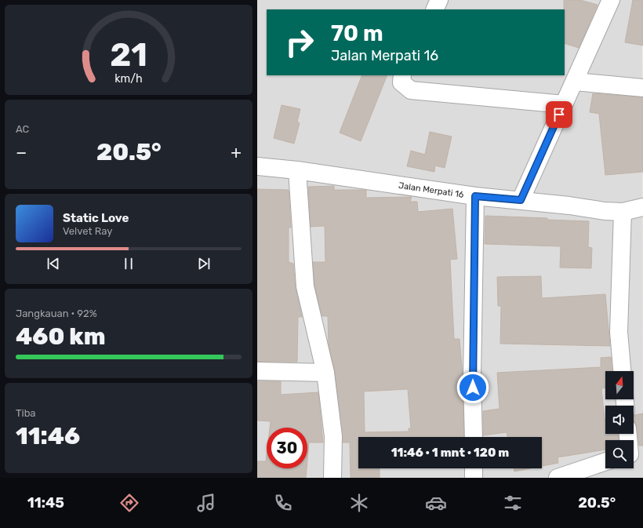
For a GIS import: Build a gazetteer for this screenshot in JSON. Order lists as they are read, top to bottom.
{
  "streets": {
    "street": ["Jalan Merpati 16"]
  },
  "north": "top",
  "page": {
    "turn": ["70 m", "Jalan Merpati 16"],
    "tile": [
      "AC",
      ["Jangkauan · 92%", "460 km"],
      ["Tiba", "11:46"]
    ],
    "heat": ["−", "20.5°", "+"],
    "song": ["Static Love", "Velvet Ray"],
    "limit": "30",
    "trip": "11:46 · 1 mnt · 120 m",
    "tabs": ["11:45", "20.5°"],
    "gauge": ["21", "km/h"]
  }
}
